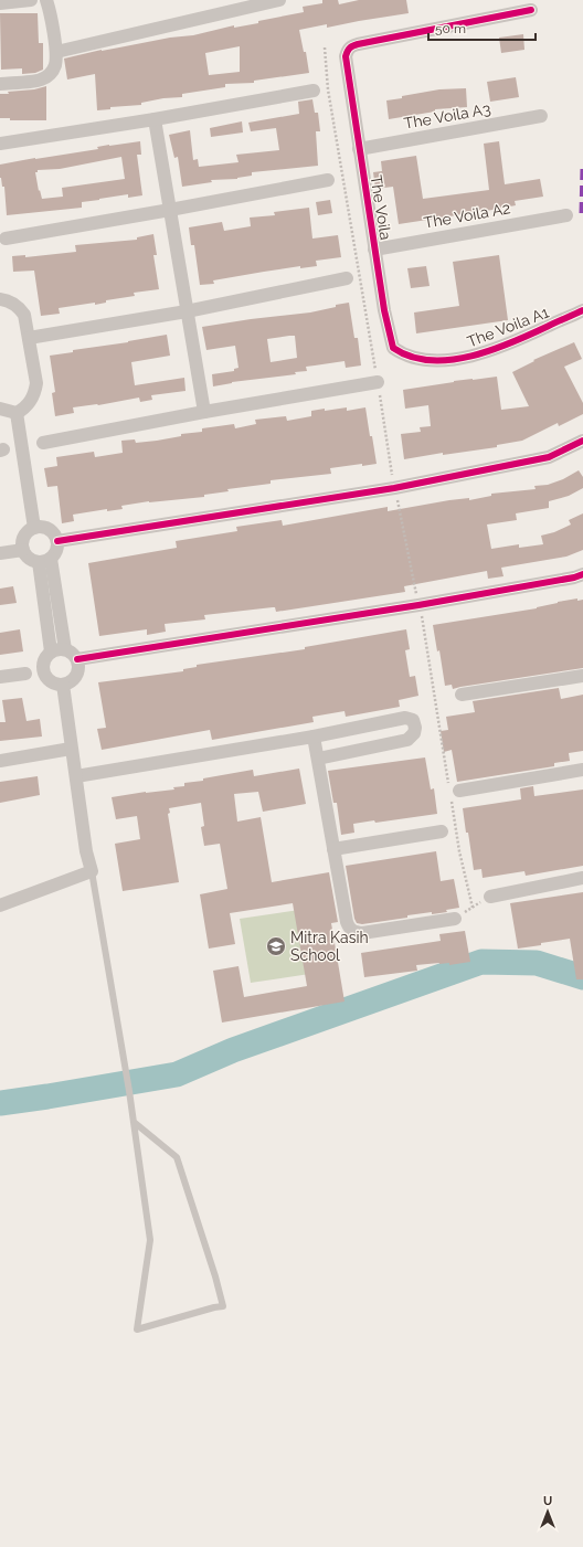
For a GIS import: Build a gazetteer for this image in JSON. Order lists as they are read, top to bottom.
{
  "streets": {
    "street": [
      "The Voila A3",
      "The Voila",
      "The Voila A2",
      "The Voila A1"
    ]
  },
  "crossings": [
    ["The Voila A3", "The Voila"],
    ["The Voila", "The Voila A2"],
    ["The Voila", "The Voila A1"]
  ],
  "places": {
    "school or university": ["Mitra Kasih School"]
  },
  "scale_bar": "50 m",
  "north": "top"
}
